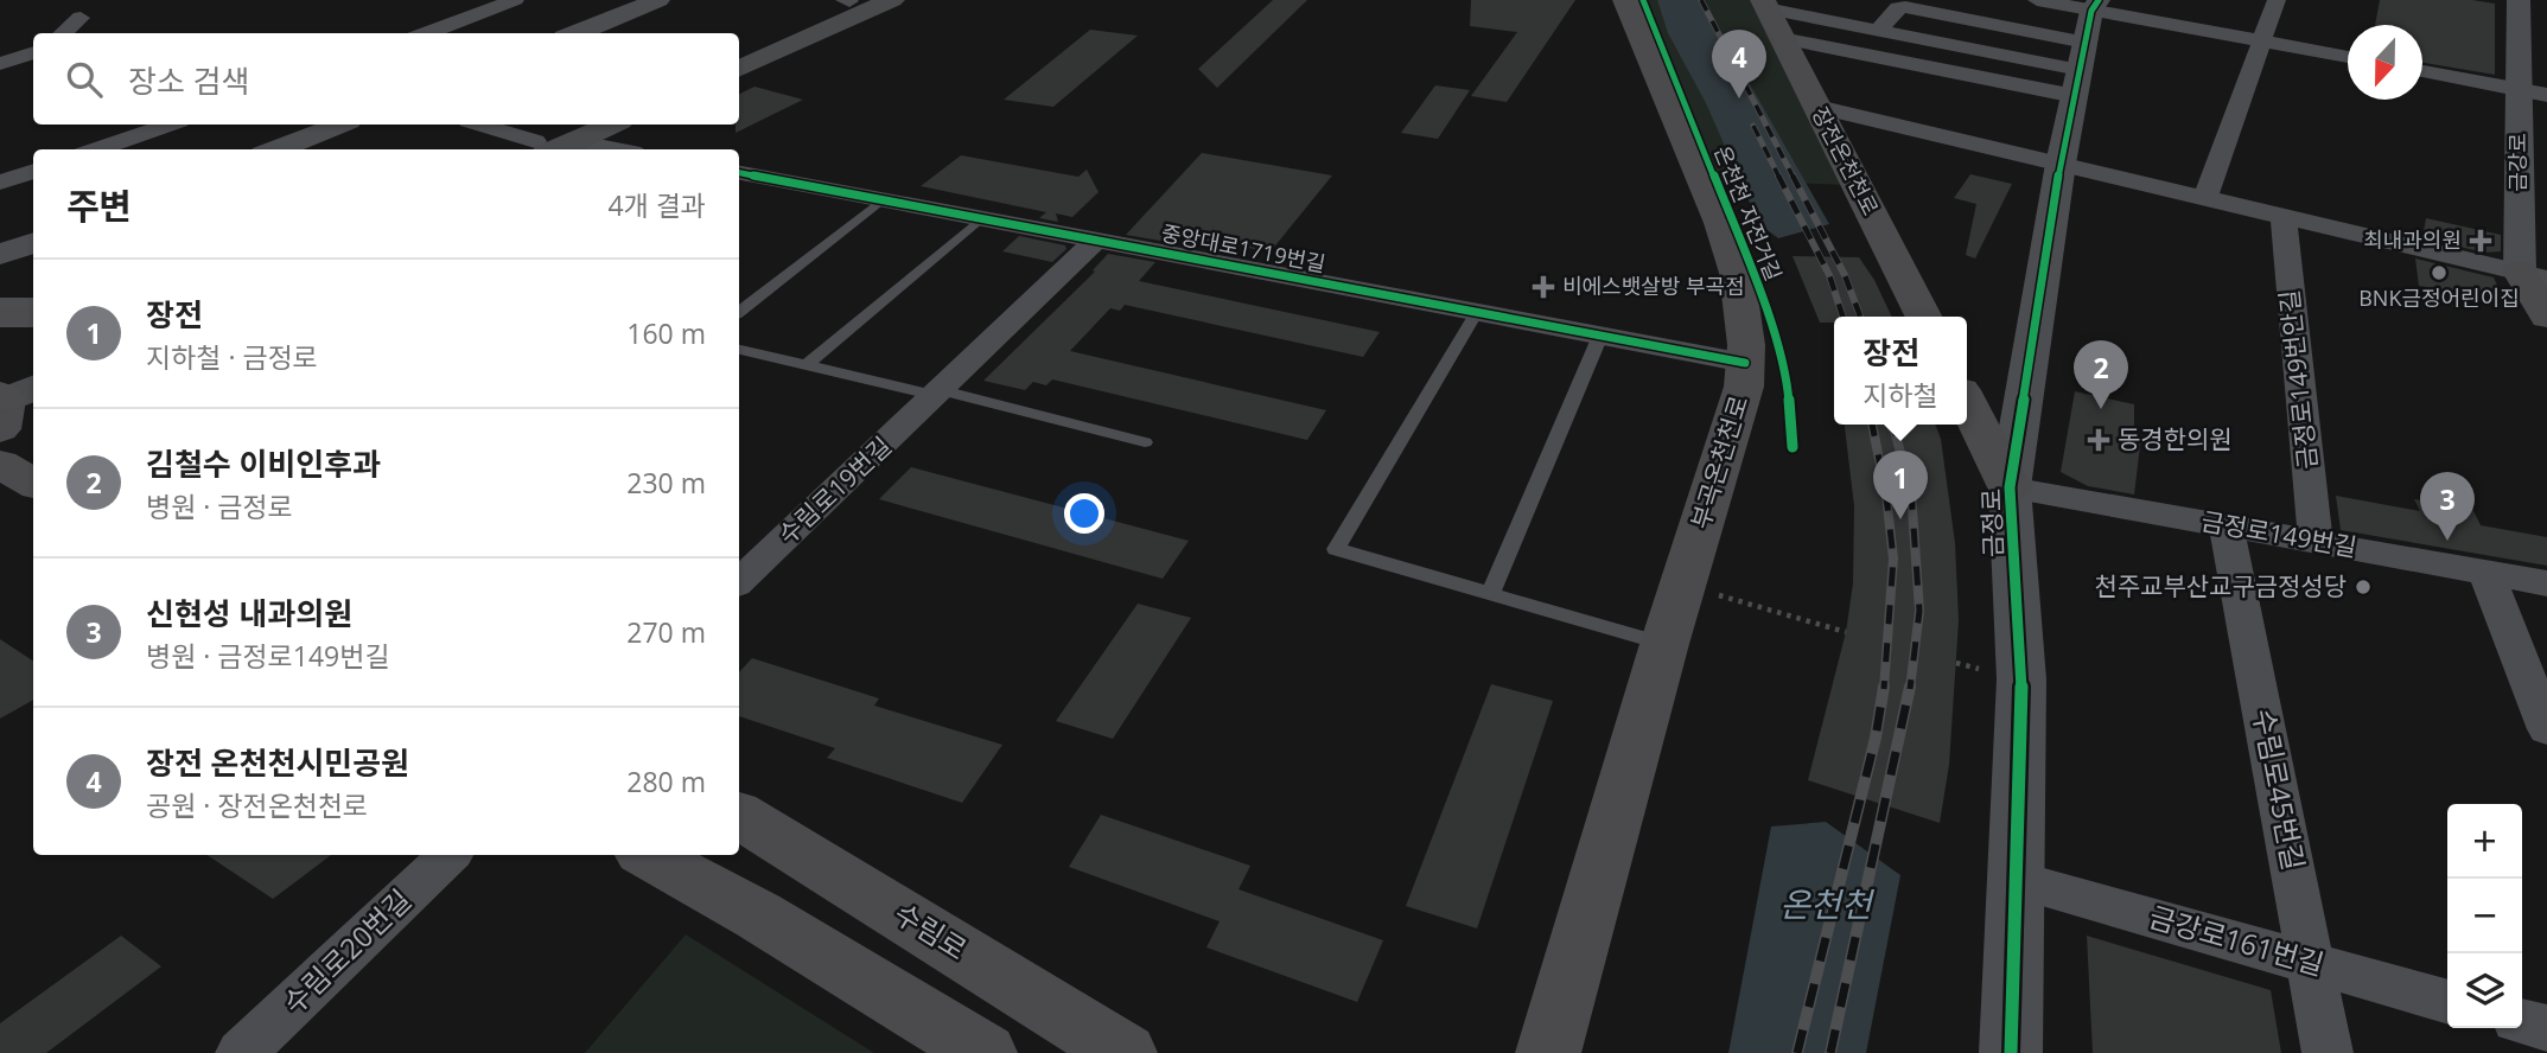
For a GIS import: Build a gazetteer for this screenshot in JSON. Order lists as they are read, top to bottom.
{
  "streets": {
    "main road": ["장전온천천로", "부곡온천천로", "수림로"],
    "street": [
      "금강로",
      "중앙대로1719번길",
      "금정로149번안길",
      "수림로19번길",
      "금정로",
      "금정로149번길",
      "수림로45번길",
      "금강로161번길",
      "수림로20번길"
    ],
    "cycle path": ["온천천 자전거길"]
  },
  "crossings": [
    ["중앙대로1719번길", "부곡온천천로"],
    ["중앙대로1719번길", "수림로19번길"],
    ["금정로149번안길", "금정로149번길"],
    ["금정로", "금정로149번길"],
    ["금정로", "금강로161번길"],
    ["금정로149번길", "수림로45번길"],
    ["수림로45번길", "금강로161번길"]
  ],
  "water": ["온천천"],
  "places": {
    "health": ["최내과의원", "비에스뱃살방 부곡점", "동경한의원"],
    "other": ["BNK금정어린이집", "천주교부산교구금정성당"]
  },
  "north": "bottom",
  "page": {
    "pins": [
      "4",
      "2",
      "1",
      "3"
    ],
    "search": "장소 검색",
    "heading": ["주변", "4개 결과"],
    "list": [
      {
        "mark": "1",
        "name": "장전",
        "note": "지하철 · 금정로",
        "value": "160 m"
      },
      {
        "mark": "2",
        "name": "김철수 이비인후과",
        "note": "병원 · 금정로",
        "value": "230 m"
      },
      {
        "mark": "3",
        "name": "신현성 내과의원",
        "note": "병원 · 금정로149번길",
        "value": "270 m"
      },
      {
        "mark": "4",
        "name": "장전 온천천시민공원",
        "note": "공원 · 장전온천천로",
        "value": "280 m"
      }
    ],
    "popup": ["장전", "지하철"],
    "map_buttons": ["+", "−"]
  }
}
